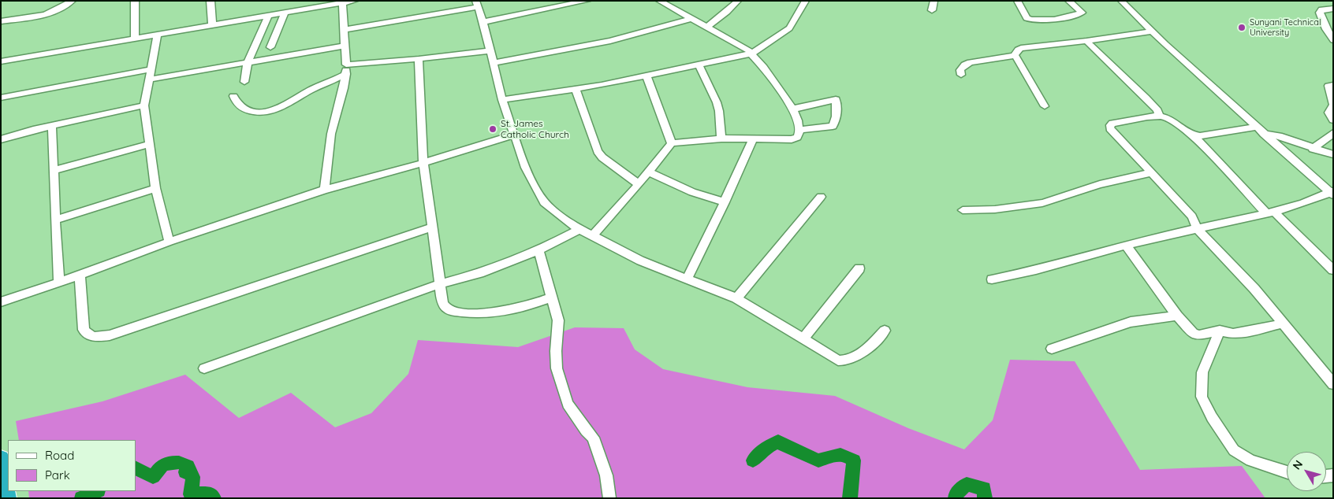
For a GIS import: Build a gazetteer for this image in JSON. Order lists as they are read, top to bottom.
{
  "places": ["Sunyani Technical University", "St. James Catholic Church"],
  "legend": ["Road", "Park"],
  "north": "top left"
}
